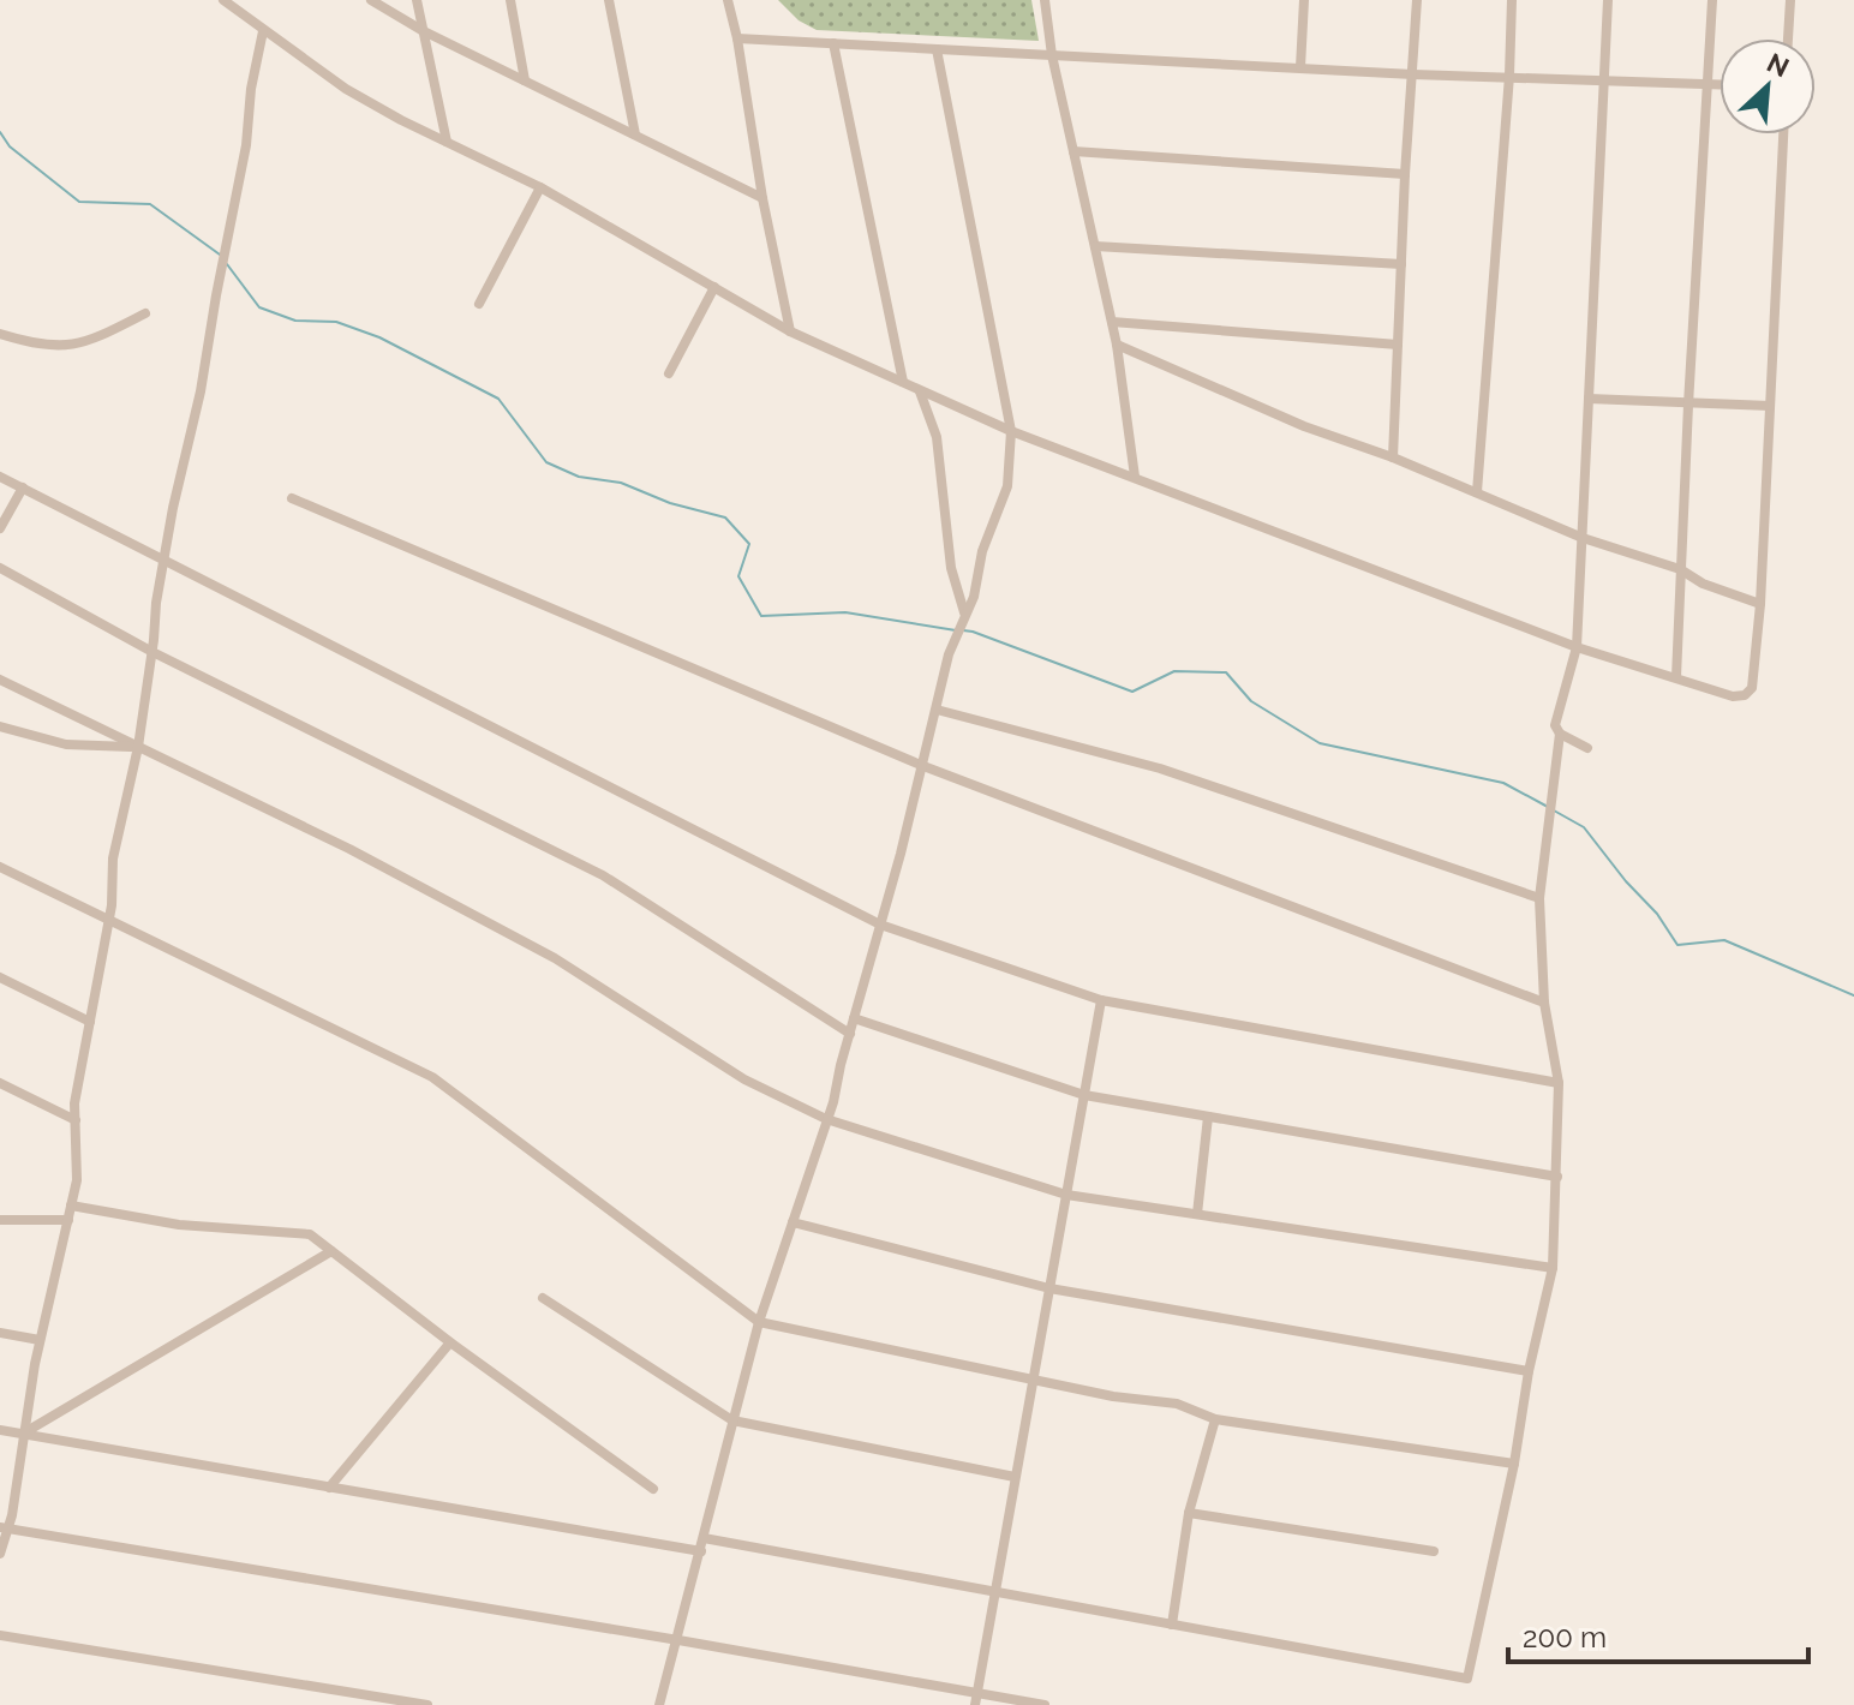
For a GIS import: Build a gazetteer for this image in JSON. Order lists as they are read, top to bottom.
{
  "scale_bar": "200 m",
  "north": "top right"
}
